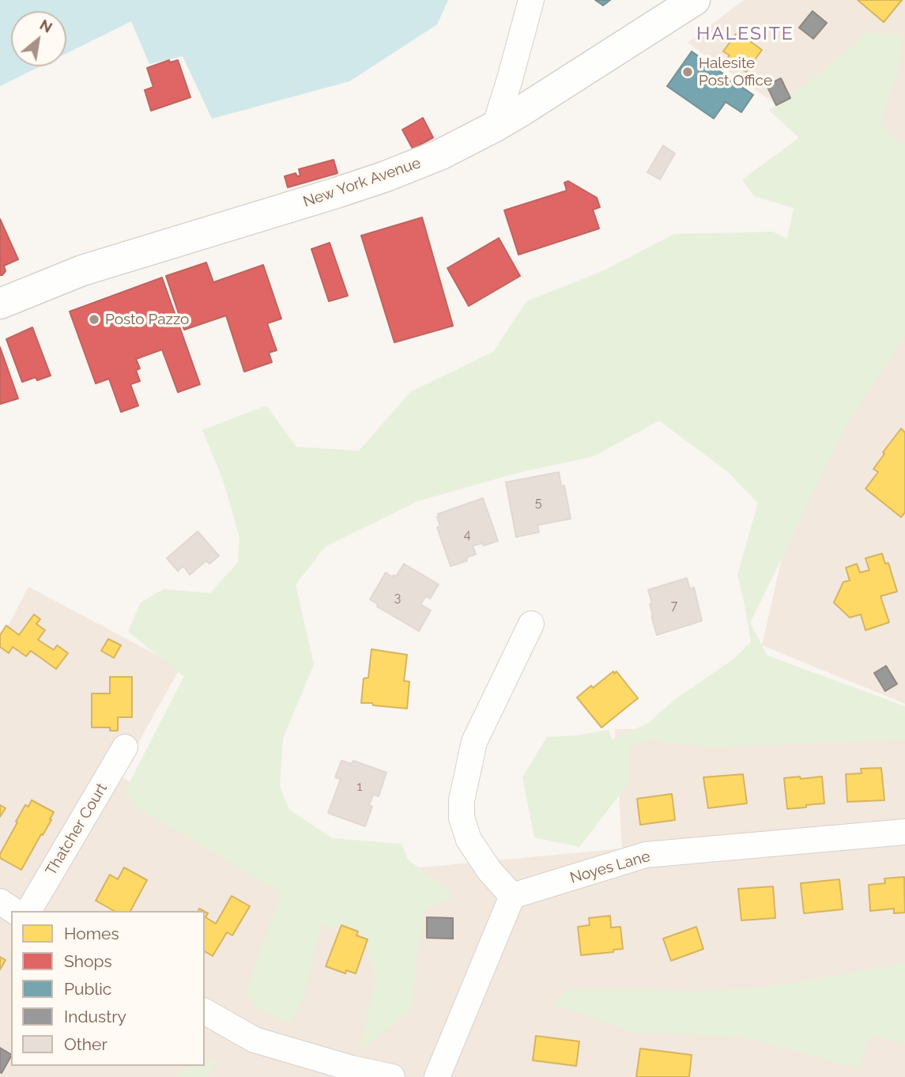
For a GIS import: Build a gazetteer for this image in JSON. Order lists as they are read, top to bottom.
{
  "streets": {
    "street": ["New York Avenue", "Thatcher Court", "Noyes Lane"]
  },
  "districts": ["HALESITE"],
  "places": ["Halesite Post Office", "Posto Pazzo"],
  "house_numbers": [
    "5",
    "4",
    "3",
    "7",
    "1"
  ],
  "legend": [
    "Homes",
    "Shops",
    "Public",
    "Industry",
    "Other"
  ],
  "north": "top right"
}
